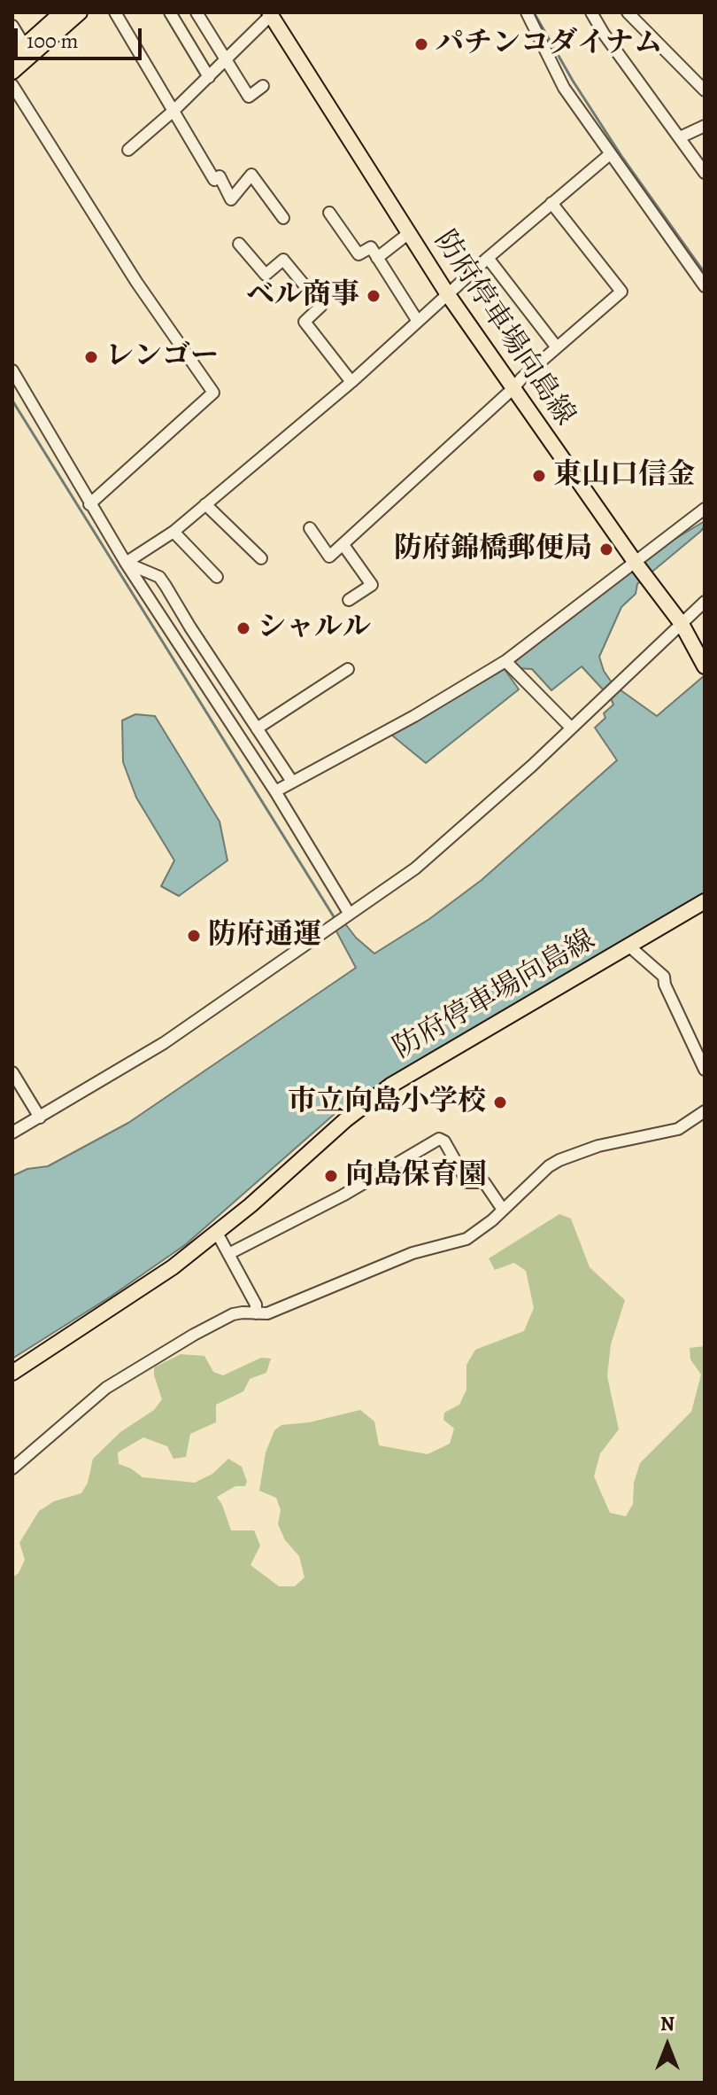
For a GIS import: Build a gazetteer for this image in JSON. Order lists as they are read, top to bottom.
{
  "streets": {
    "main road": ["防府停車場向島線"]
  },
  "places": [
    "パチンコダイナム",
    "ベル商事",
    "レンゴー",
    "東山口信金",
    "防府錦橋郵便局",
    "シャルル",
    "防府通運",
    "市立向島小学校",
    "向島保育園"
  ],
  "scale_bar": "100 m",
  "north": "top"
}
